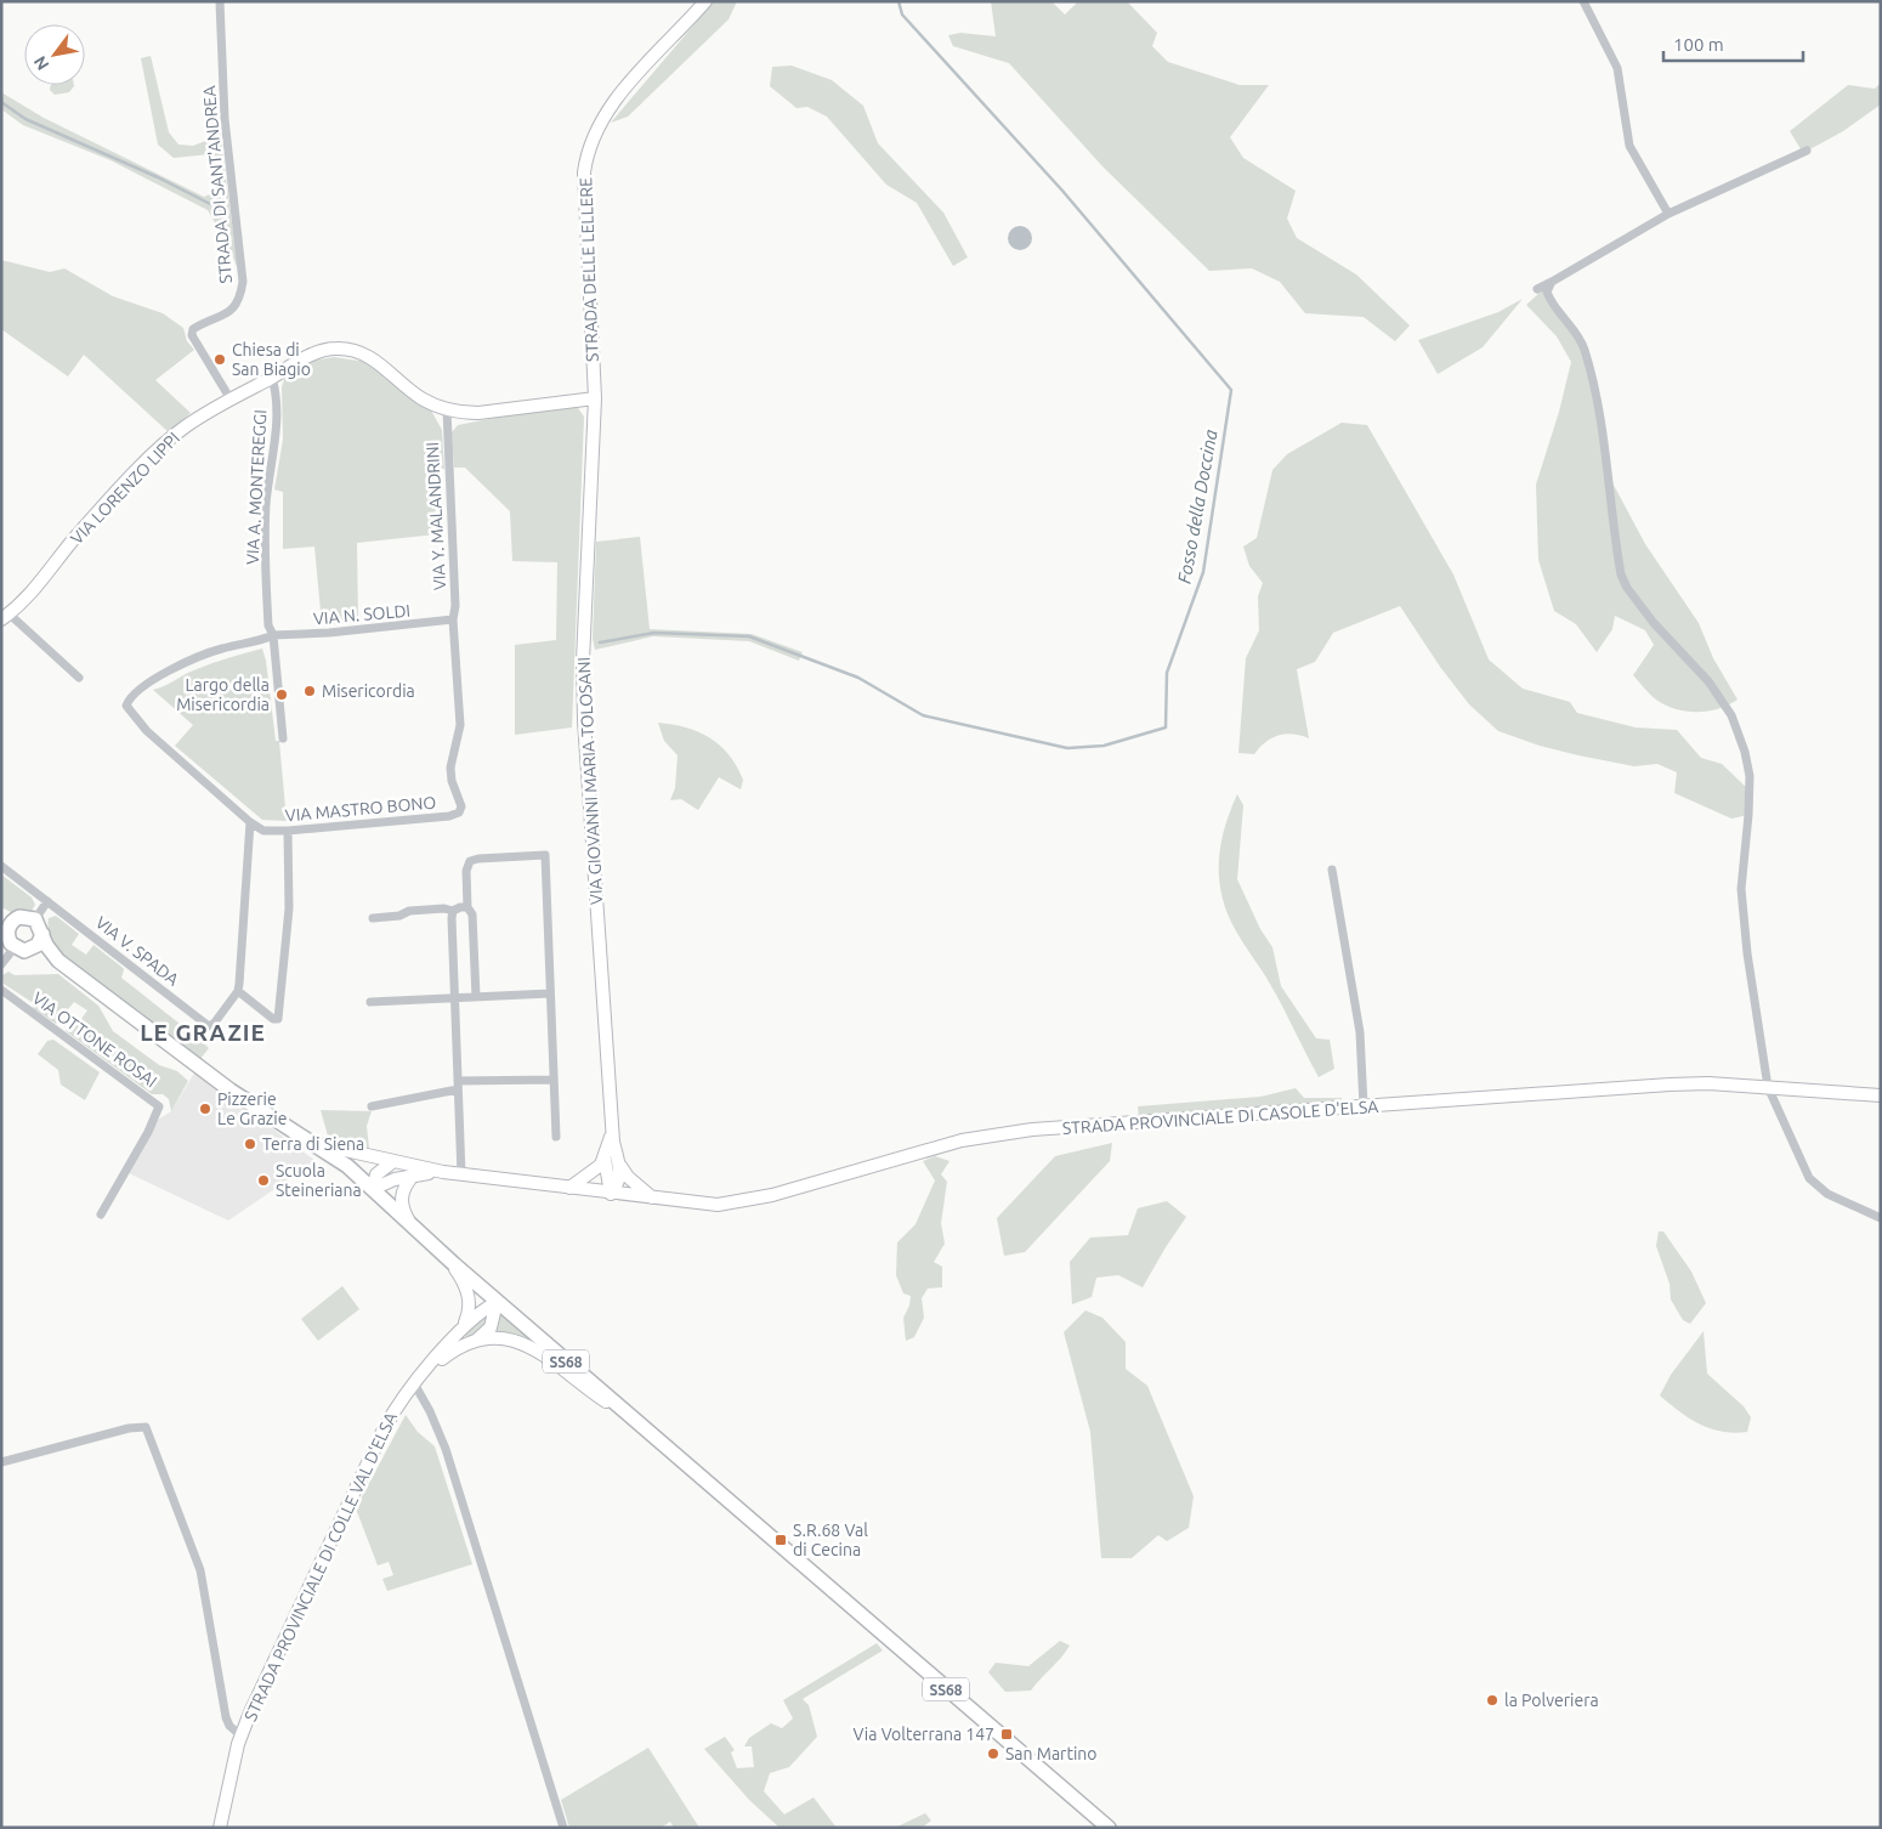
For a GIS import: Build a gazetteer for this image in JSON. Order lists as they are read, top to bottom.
{
  "streets": {
    "main road": [
      "STRADA DELLE LELLERE",
      "VIA LORENZO LIPPI",
      "VIA GIOVANNI MARIA TOLOSANI",
      "STRADA PROVINCIALE DI CASOLE D'ELSA",
      "SS68",
      "STRADA PROVINCIALE DI COLLE VAL D'ELSA"
    ],
    "street": [
      "STRADA DI SANT'ANDREA",
      "VIA A. MONTEREGGI",
      "VIA Y. MALANDRINI",
      "VIA N. SOLDI",
      "VIA MASTRO BONO",
      "VIA V. SPADA",
      "VIA OTTONE ROSAI"
    ]
  },
  "crossings": [
    ["STRADA DI SANT'ANDREA", "VIA LORENZO LIPPI"],
    ["STRADA DELLE LELLERE", "VIA LORENZO LIPPI"],
    ["STRADA DELLE LELLERE", "VIA GIOVANNI MARIA TOLOSANI"],
    ["VIA A. MONTEREGGI", "VIA LORENZO LIPPI"],
    ["VIA A. MONTEREGGI", "VIA N. SOLDI"],
    ["VIA LORENZO LIPPI", "VIA Y. MALANDRINI"],
    ["VIA LORENZO LIPPI", "VIA GIOVANNI MARIA TOLOSANI"],
    ["VIA Y. MALANDRINI", "VIA N. SOLDI"],
    ["VIA Y. MALANDRINI", "VIA MASTRO BONO"],
    ["VIA N. SOLDI", "VIA MASTRO BONO"],
    ["VIA GIOVANNI MARIA TOLOSANI", "STRADA PROVINCIALE DI CASOLE D'ELSA"],
    ["SS68", "STRADA PROVINCIALE DI COLLE VAL D'ELSA"]
  ],
  "districts": ["LE GRAZIE"],
  "water": ["Fosso della Doccina"],
  "places": {
    "other": [
      "Chiesa di San Biagio",
      "Misericordia",
      "Largo della Misericordia",
      "Pizzerie Le Grazie",
      "Terra di Siena",
      "Scuola Steineriana",
      "la Polveriera",
      "San Martino"
    ],
    "transit": ["S.R.68 Val di Cecina", "Via Volterrana 147"]
  },
  "scale_bar": "100 m",
  "north": "bottom left"
}
